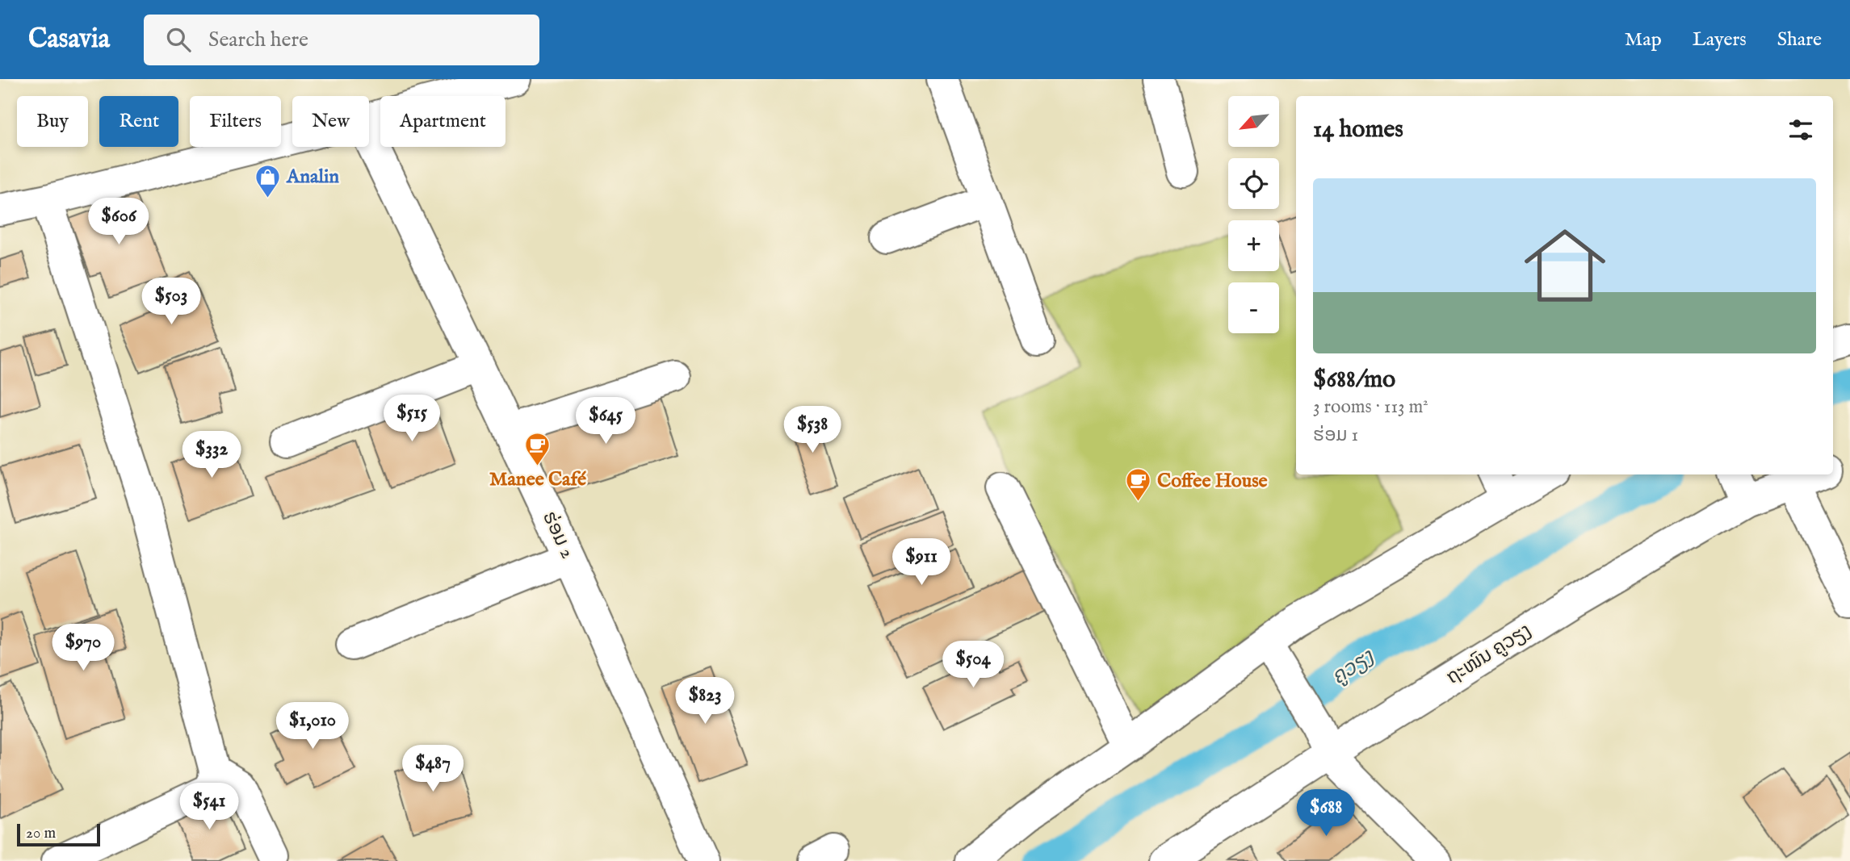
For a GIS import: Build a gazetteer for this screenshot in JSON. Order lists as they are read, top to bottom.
{
  "streets": {
    "street": ["ຮ່ອມ 2", "ຖະໜົນ ຄູວຽງ"]
  },
  "water": ["ຄູວຽງ"],
  "places": {
    "shop": ["Analin"],
    "cafe": ["Manee Café", "Coffee House"]
  },
  "scale_bar": "20 m",
  "north": "bottom left",
  "page": {
    "header": "Casavia",
    "search": "Search here",
    "nav": ["Map", "Layers", "Share"],
    "map_buttons": ["+", "−"],
    "chip": [
      "Buy",
      "Rent",
      "Filters",
      "New",
      "Apartment"
    ],
    "heading": "14 homes",
    "list": [
      {
        "name": "$688/mo",
        "note": "3 rooms · 113 m² · ຮ່ອມ 1"
      }
    ],
    "price": [
      "$606",
      "$503",
      "$515",
      "$645",
      "$538",
      "$332",
      "$911",
      "$970",
      "$504",
      "$823",
      "$1,010",
      "$487",
      "$541",
      "$688"
    ],
    "scale": "20 m"
  }
}
